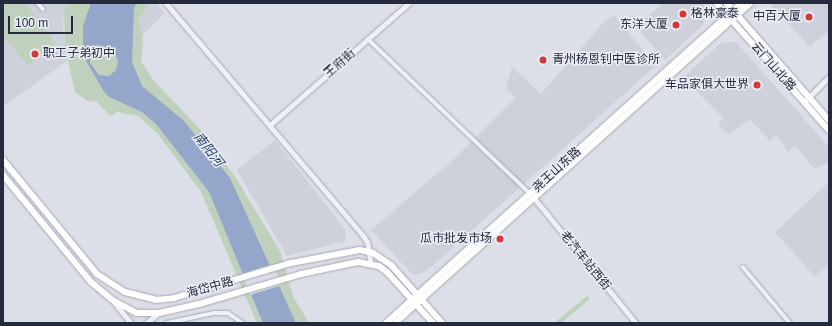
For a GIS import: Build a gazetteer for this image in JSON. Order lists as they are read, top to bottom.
{
  "streets": {
    "main road": ["云门山北路", "尧王山东路", "海岱中路"],
    "street": ["王府街", "老汽车站西街"]
  },
  "crossings": [
    ["云门山北路", "尧王山东路"],
    ["尧王山东路", "老汽车站西街"],
    ["尧王山东路", "海岱中路"]
  ],
  "water": ["南阳河"],
  "places": [
    "格林豪泰",
    "中百大厦",
    "东洋大厦",
    "职工子弟初中",
    "青州杨恩钊中医诊所",
    "车品家俱大世界",
    "瓜市批发市场"
  ],
  "scale_bar": "100 m"
}
